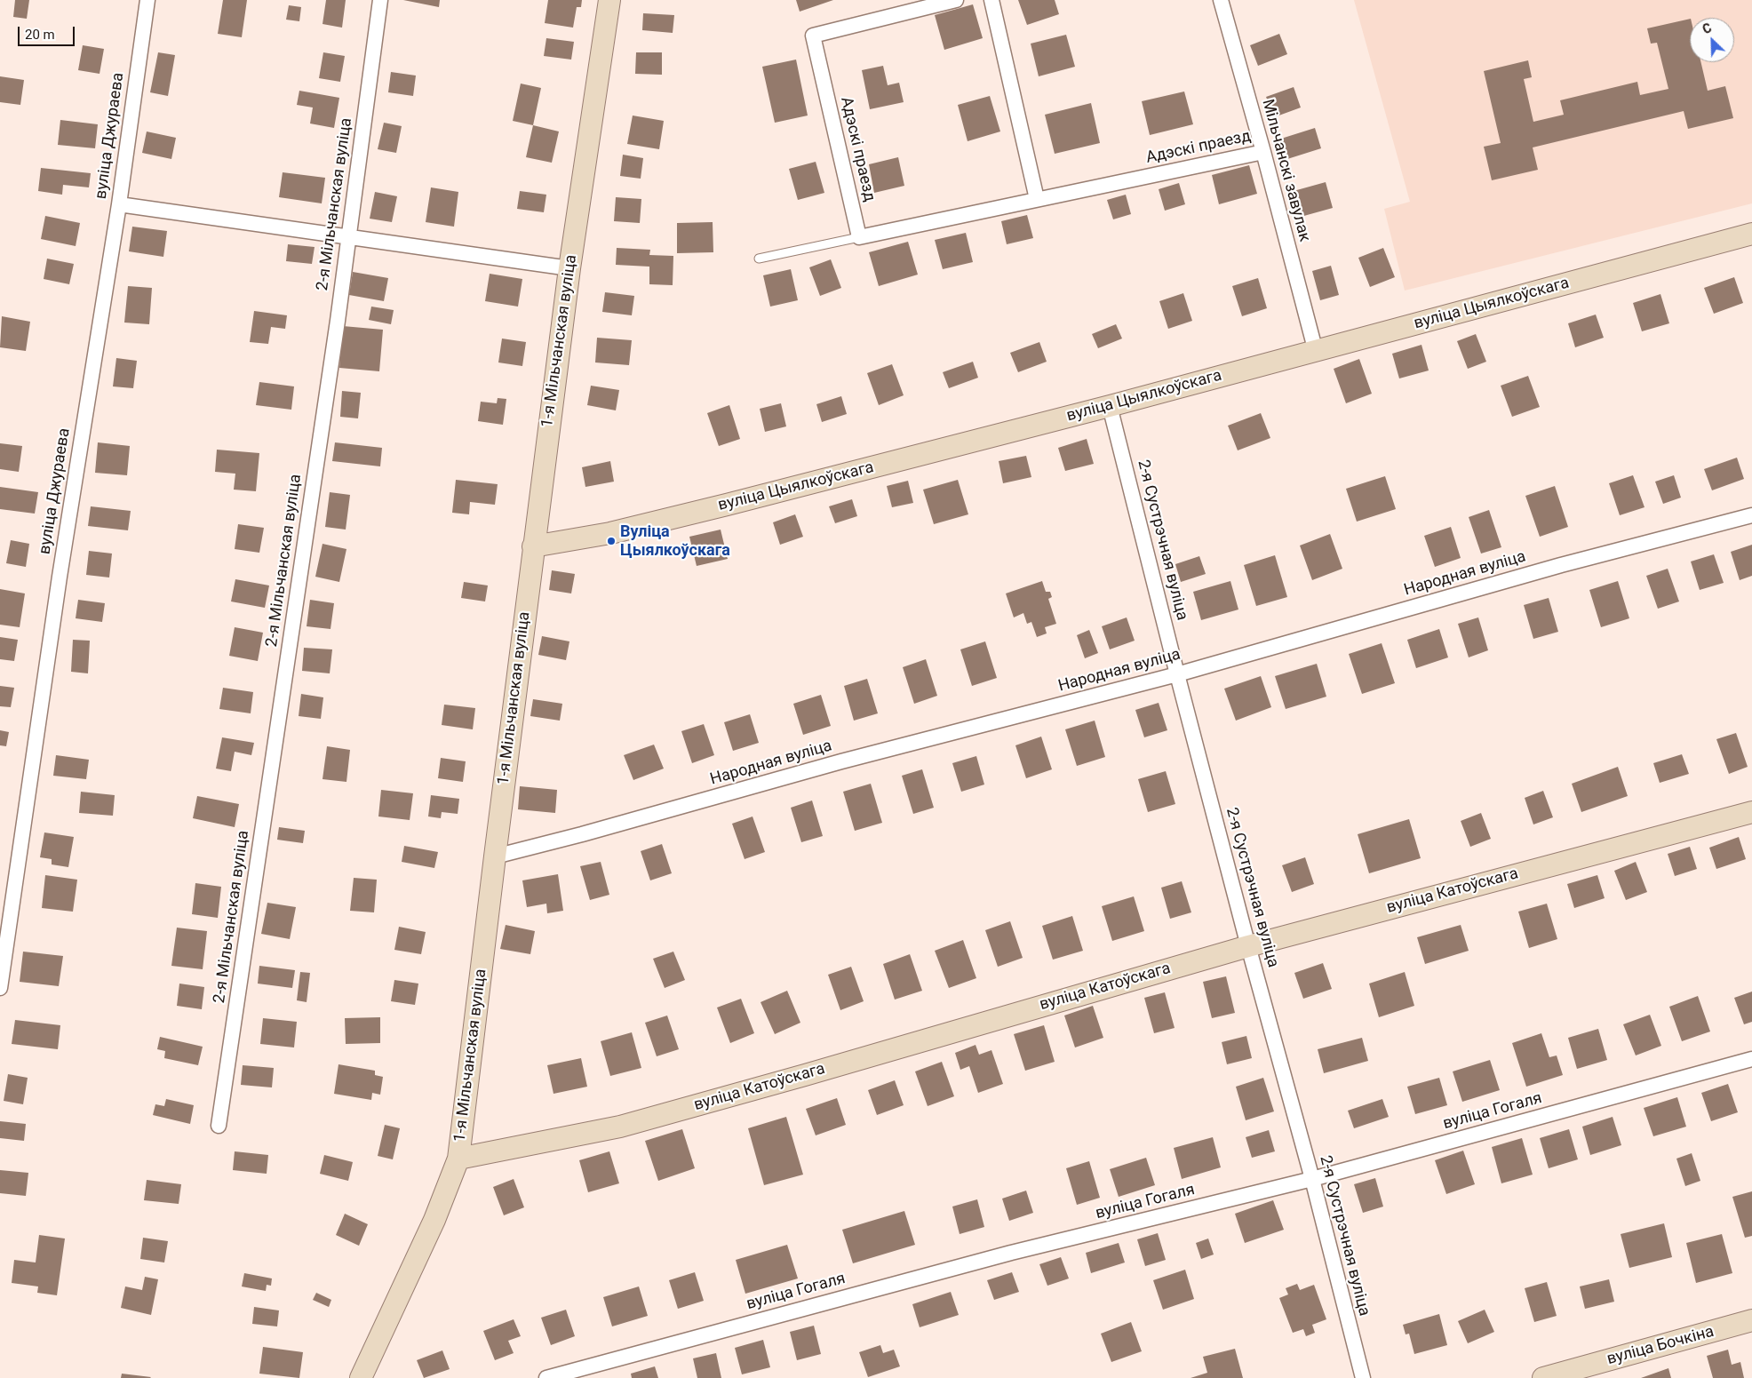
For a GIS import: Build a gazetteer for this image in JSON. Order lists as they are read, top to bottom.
{
  "streets": {
    "street": [
      "вуліца Джураева",
      "Адэскі праезд",
      "Мільчанскі завулак",
      "2-я Мільчанская вуліца",
      "вуліца Цыялкоўскага",
      "1-я Мільчанская вуліца",
      "2-я Сустрэчная вуліца",
      "Народная вуліца",
      "вуліца Катоўскага",
      "вуліца Гогаля",
      "вуліца Бочкіна"
    ]
  },
  "crossings": [
    ["Адэскі праезд", "Мільчанскі завулак"],
    ["Мільчанскі завулак", "вуліца Цыялкоўскага"],
    ["вуліца Цыялкоўскага", "1-я Мільчанская вуліца"],
    ["вуліца Цыялкоўскага", "2-я Сустрэчная вуліца"],
    ["1-я Мільчанская вуліца", "Народная вуліца"],
    ["1-я Мільчанская вуліца", "вуліца Катоўскага"],
    ["2-я Сустрэчная вуліца", "Народная вуліца"],
    ["2-я Сустрэчная вуліца", "вуліца Катоўскага"],
    ["2-я Сустрэчная вуліца", "вуліца Гогаля"]
  ],
  "places": ["Вуліца Цыялкоўскага"],
  "scale_bar": "20 m",
  "north": "top left"
}
